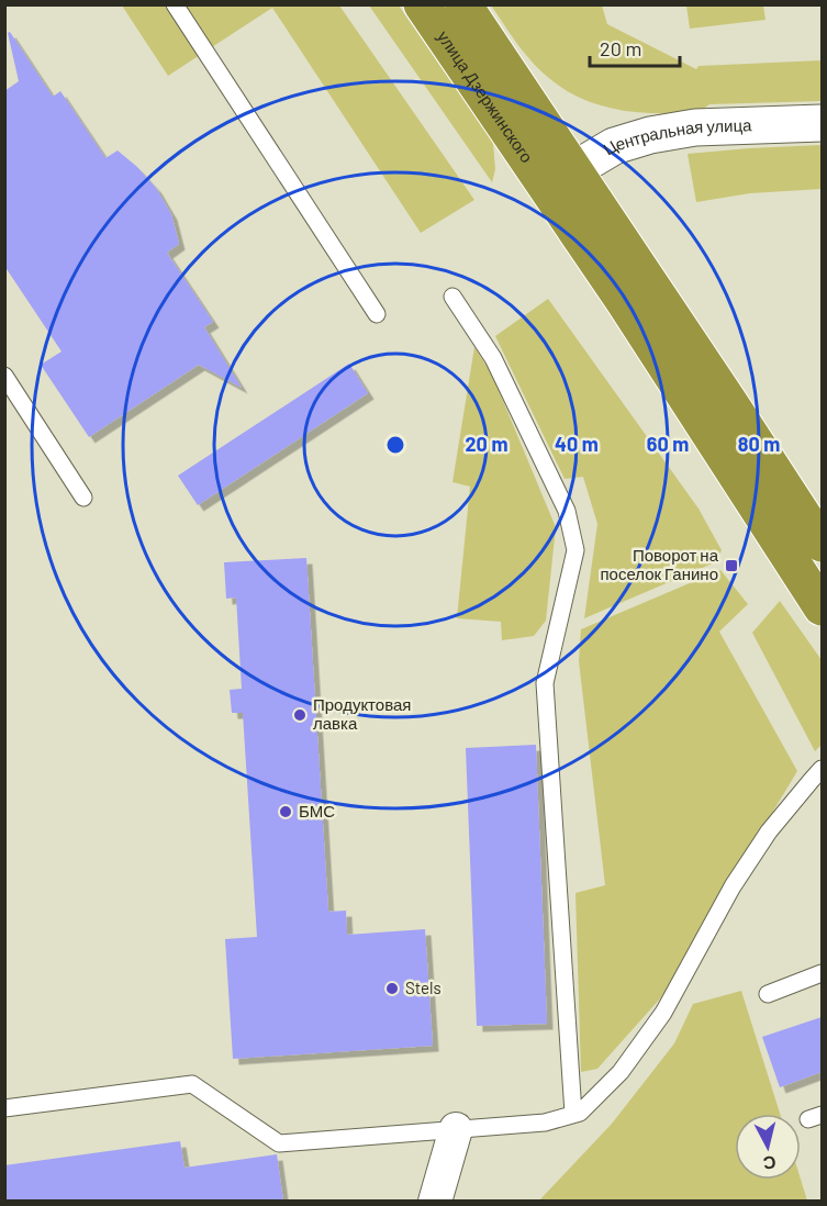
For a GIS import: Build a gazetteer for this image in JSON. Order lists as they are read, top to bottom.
{
  "streets": {
    "highway": ["улица Дзержинского"],
    "street": ["Центральная улица"]
  },
  "crossings": [
    ["улица Дзержинского", "Центральная улица"]
  ],
  "places": {
    "transit": ["Поворот на поселок Ганино"],
    "other": ["Продуктовая лавка", "БМС", "Stels"]
  },
  "scale_bar": "20 m",
  "north": "bottom",
  "rings": [
    "20 m",
    "40 m",
    "60 m",
    "80 m"
  ]
}
